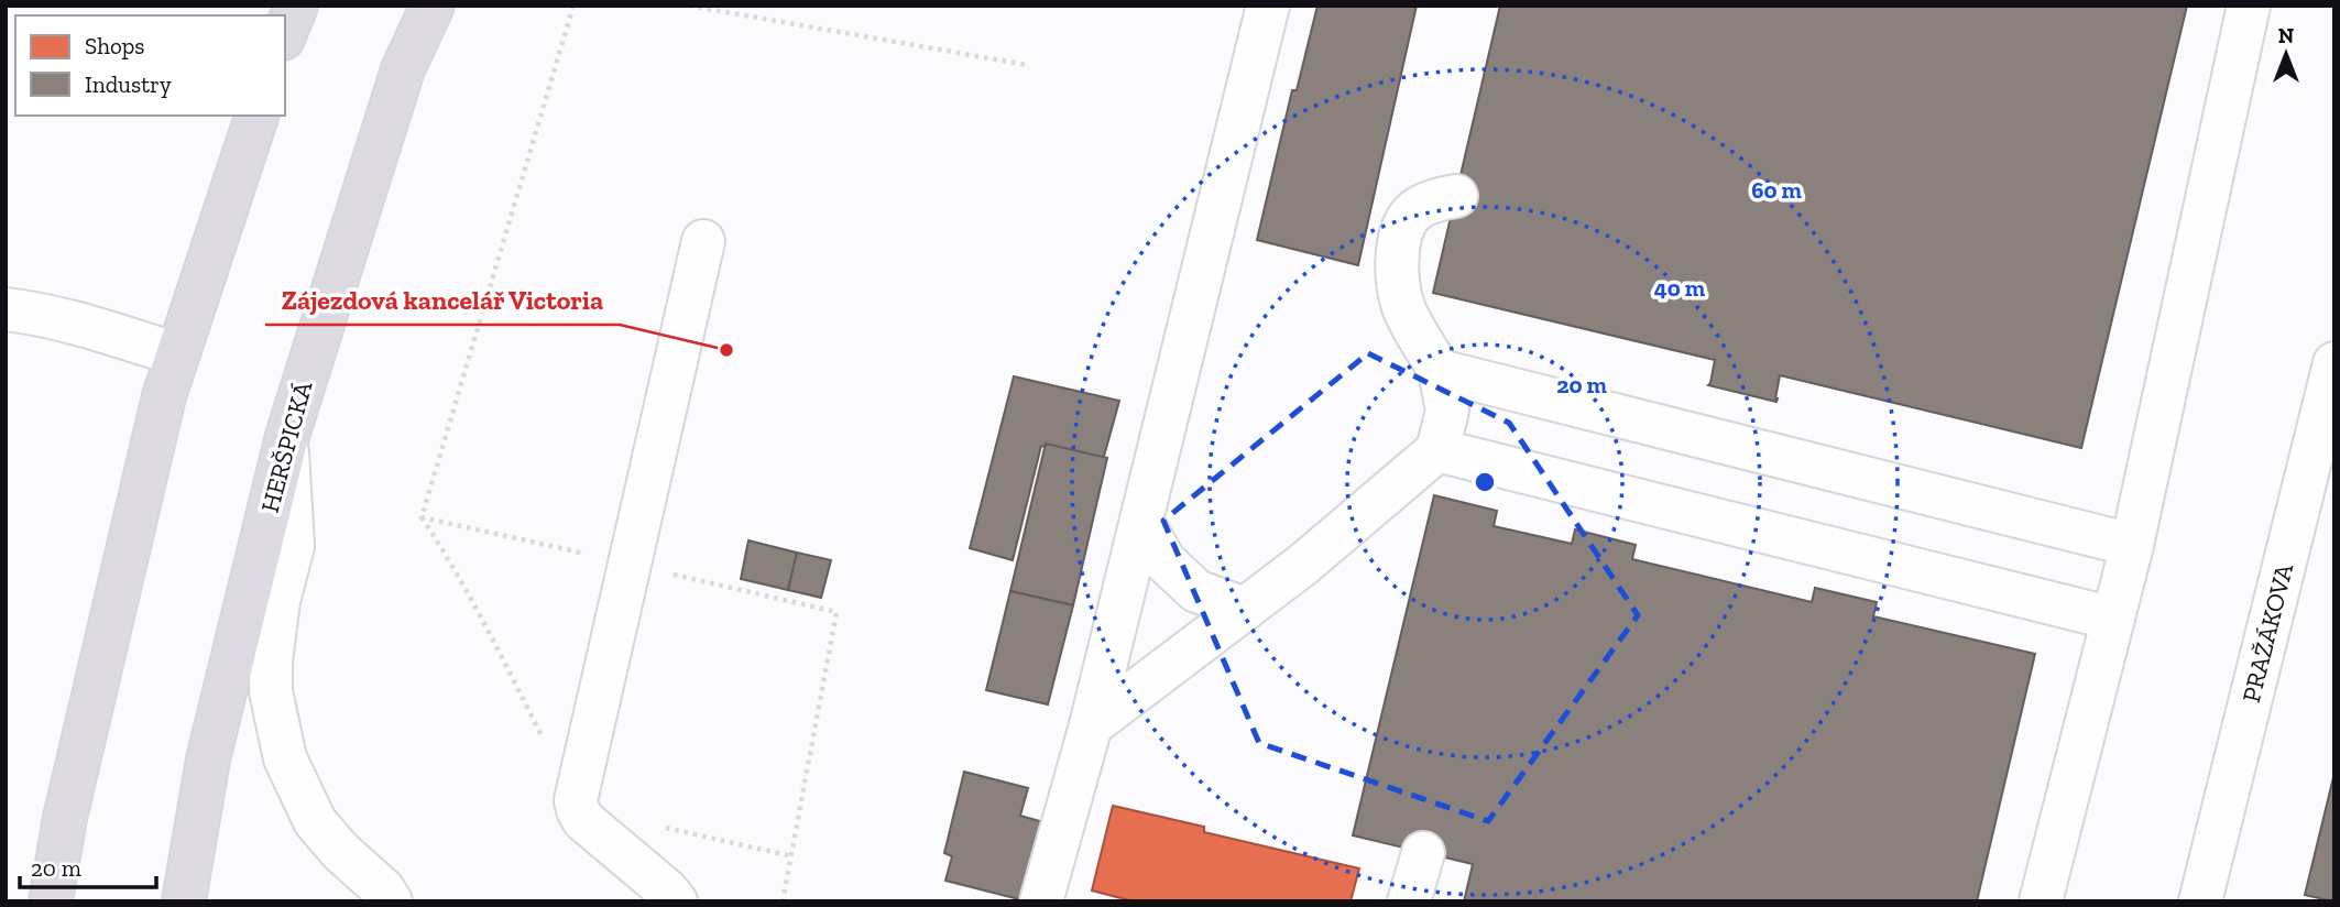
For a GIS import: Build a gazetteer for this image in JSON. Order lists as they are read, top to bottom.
{
  "streets": {
    "highway": ["HERŠPICKÁ"],
    "street": ["PRAŽÁKOVA"]
  },
  "places": ["Zájezdová kancelář Victoria"],
  "legend": ["Shops", "Industry"],
  "scale_bar": "20 m",
  "north": "top",
  "rings": ["60 m", "40 m", "20 m"]
}
